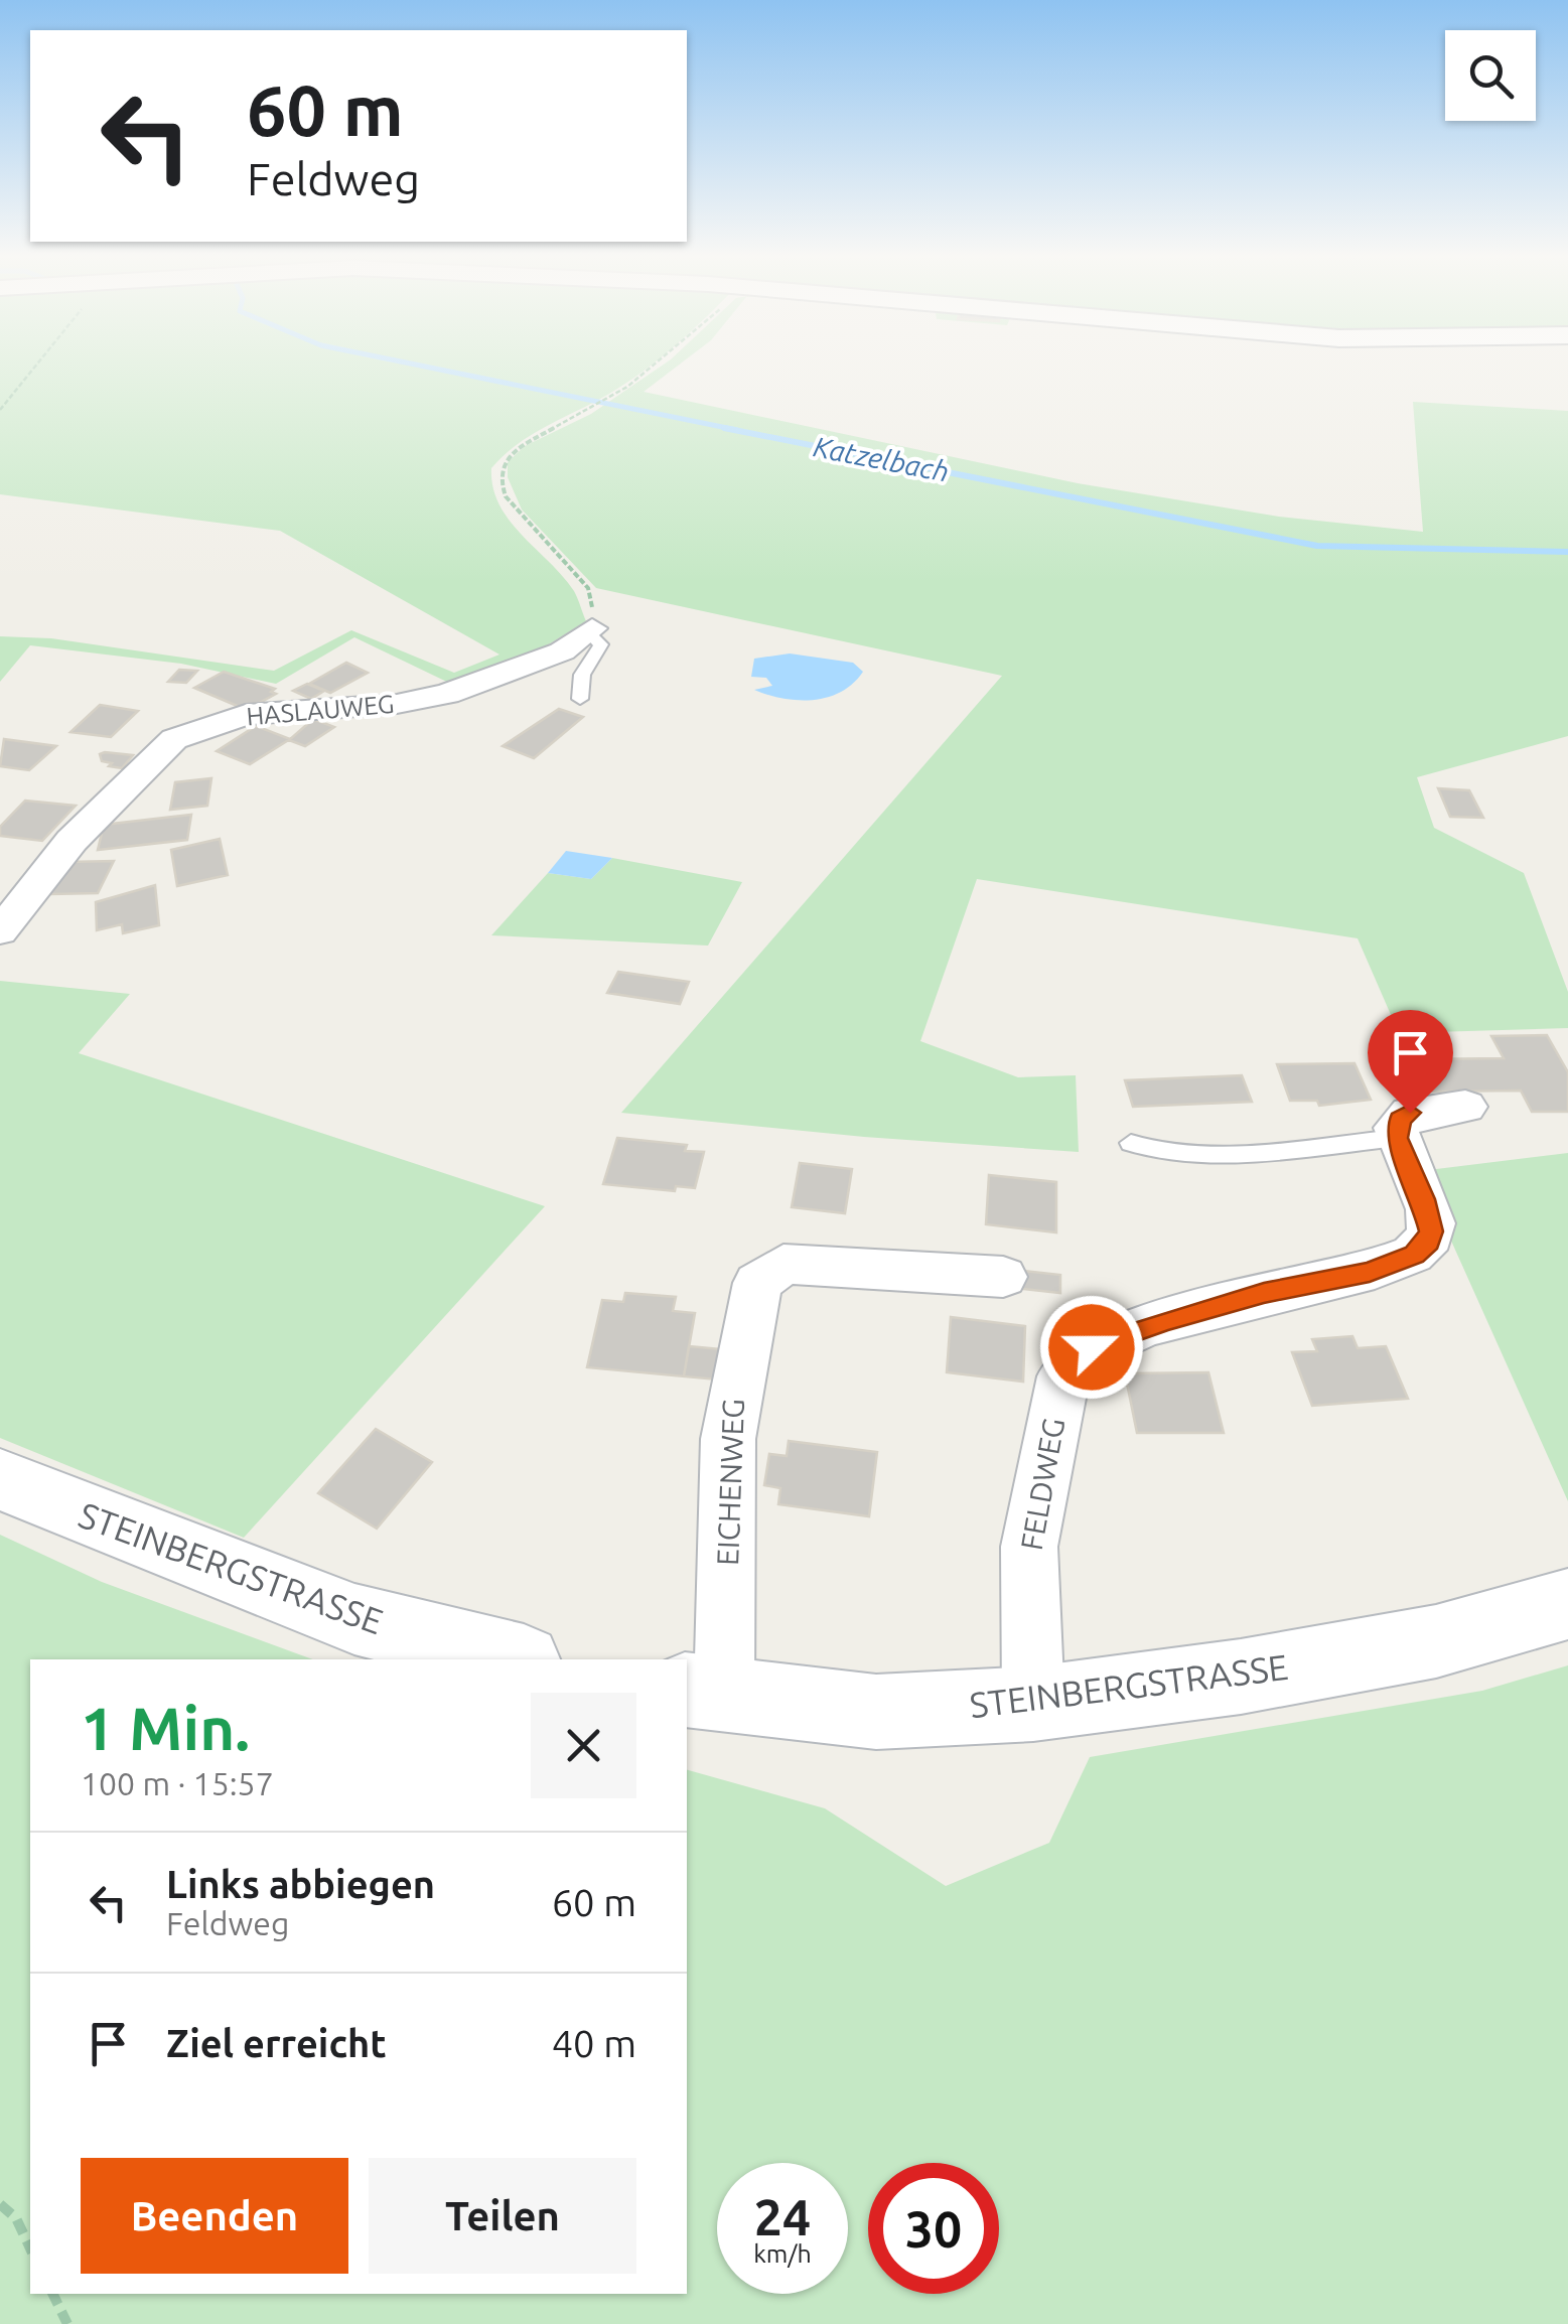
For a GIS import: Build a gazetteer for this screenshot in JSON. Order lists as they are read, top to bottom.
{
  "streets": {
    "street": [
      "HASLAUWEG",
      "EICHENWEG",
      "FELDWEG",
      "STEINBERGSTRASSE"
    ]
  },
  "crossings": [
    ["EICHENWEG", "STEINBERGSTRASSE"],
    ["FELDWEG", "STEINBERGSTRASSE"]
  ],
  "water": ["Katzelbach"],
  "page": {
    "turn": ["60 m", "Feldweg"],
    "heading": ["1 Min.", "100 m · 15:57"],
    "list": [
      {
        "name": "Links abbiegen",
        "note": "Feldweg",
        "value": "60 m"
      },
      {
        "name": "Ziel erreicht",
        "value": "40 m"
      }
    ],
    "buttons": ["Beenden", "Teilen"],
    "speed": "24 km/h",
    "limit": "30"
  }
}
